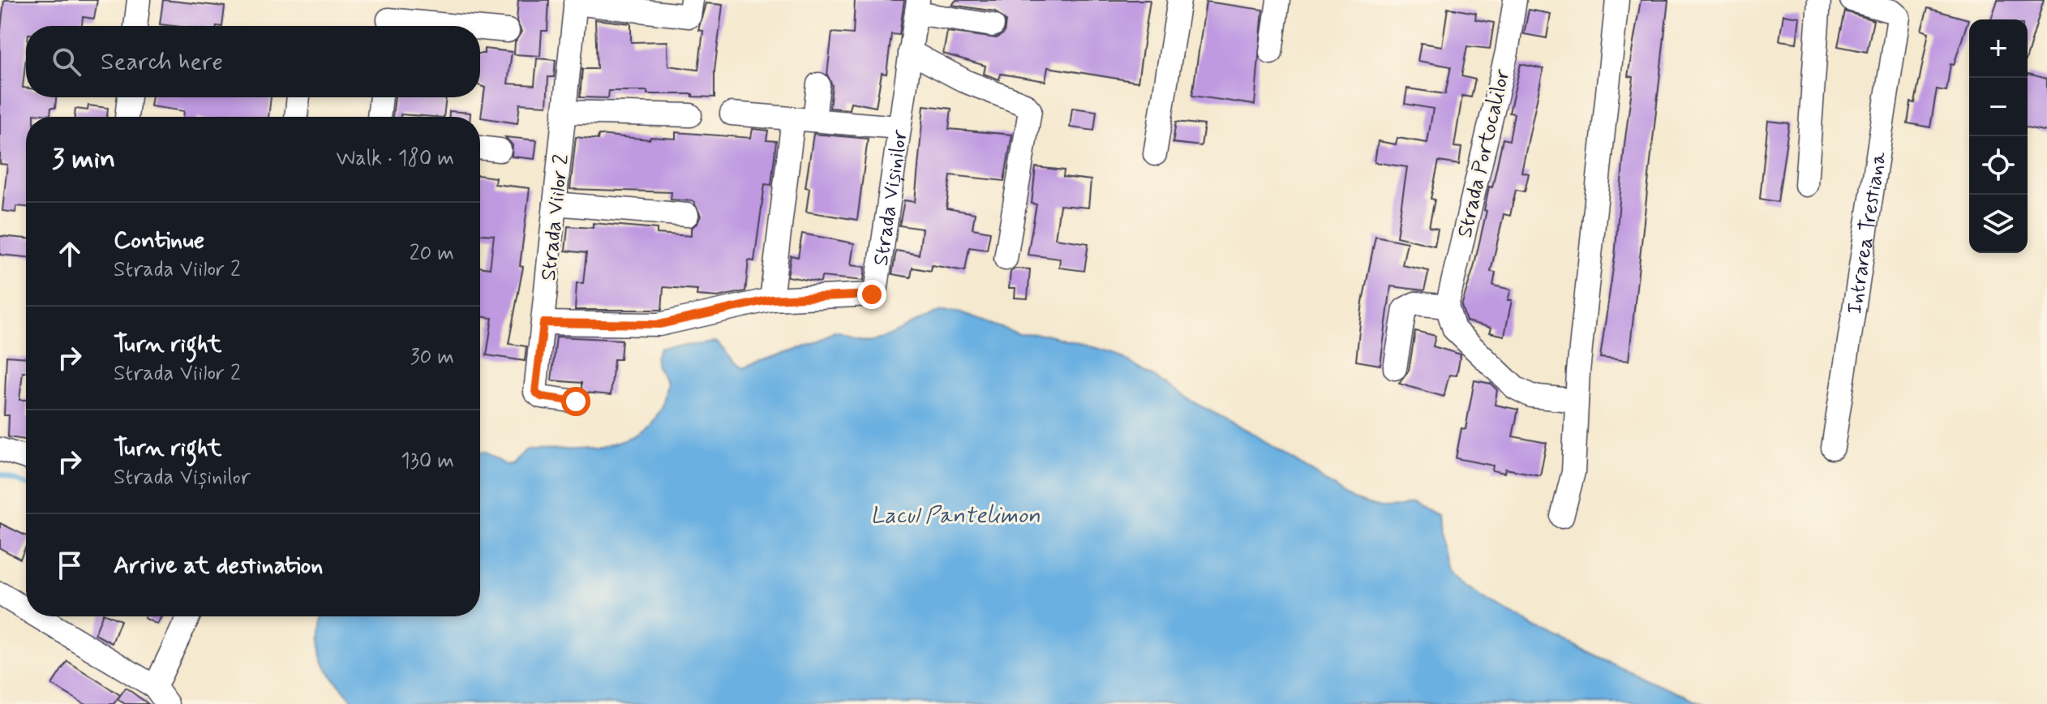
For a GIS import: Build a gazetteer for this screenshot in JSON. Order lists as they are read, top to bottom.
{
  "streets": {
    "street": [
      "Strada Portocalilor",
      "Strada Vișinilor",
      "Strada Viilor 2",
      "Intrarea Trestiana"
    ]
  },
  "crossings": [
    ["Strada Vișinilor", "Strada Viilor 2"]
  ],
  "water": ["Lacul Pantelimon"],
  "page": {
    "map_buttons": ["+", "−"],
    "search": "Search here",
    "heading": ["3 min", "Walk · 180 m"],
    "list": [
      ["Continue", "Strada Viilor 2", "20 m"],
      ["Turn right", "Strada Viilor 2", "30 m"],
      ["Turn right", "Strada Vișinilor", "130 m"],
      "Arrive at destination"
    ]
  }
}
